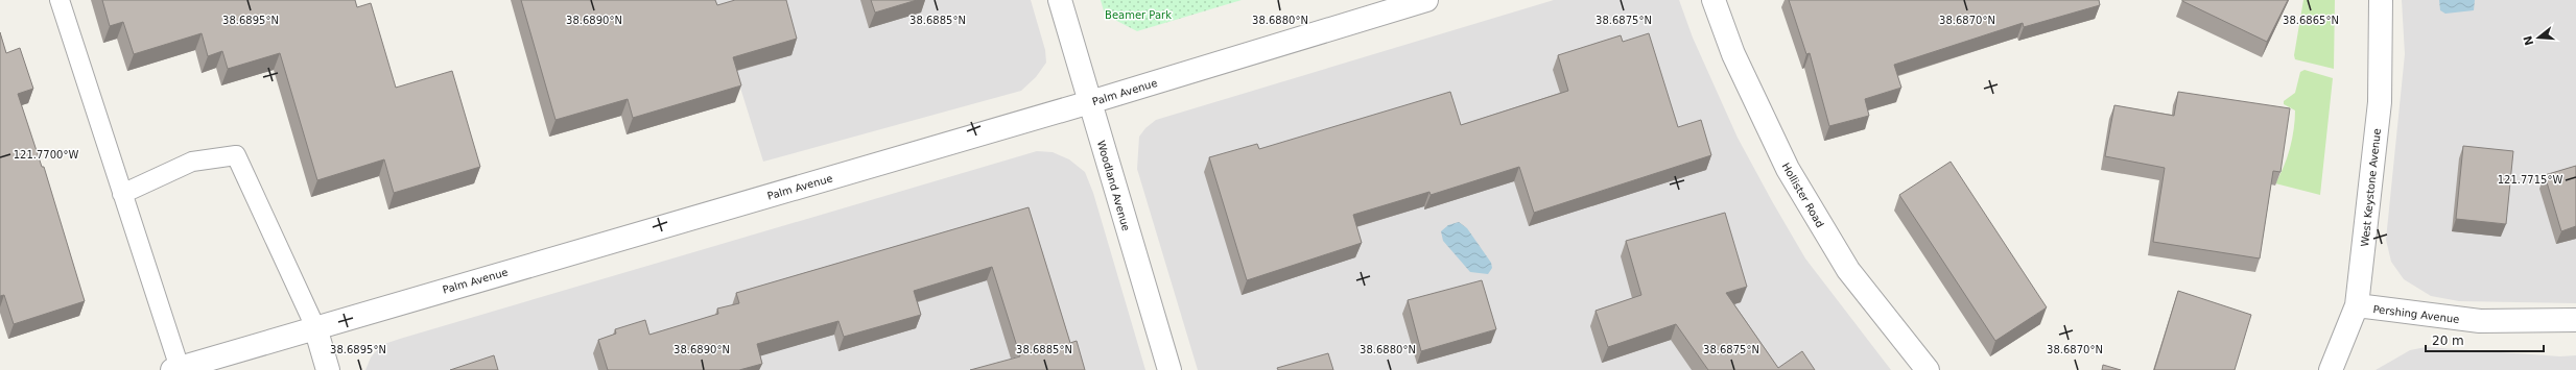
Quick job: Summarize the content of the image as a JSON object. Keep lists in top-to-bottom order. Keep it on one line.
{"streets":{"street":["Palm Avenue","Woodland Avenue","West Keystone Avenue","Hollister Road","Pershing Avenue"]},"crossings":[["Palm Avenue","Woodland Avenue"],["West Keystone Avenue","Pershing Avenue"]],"parks":["Beamer Park"],"scale_bar":"20 m","north":"left","coordinates":["38.6875°N","38.6870°N","38.6865°N","38.6895°N","38.6890°N","38.6885°N","38.6880°N","121.7700°W","121.7715°W"]}
